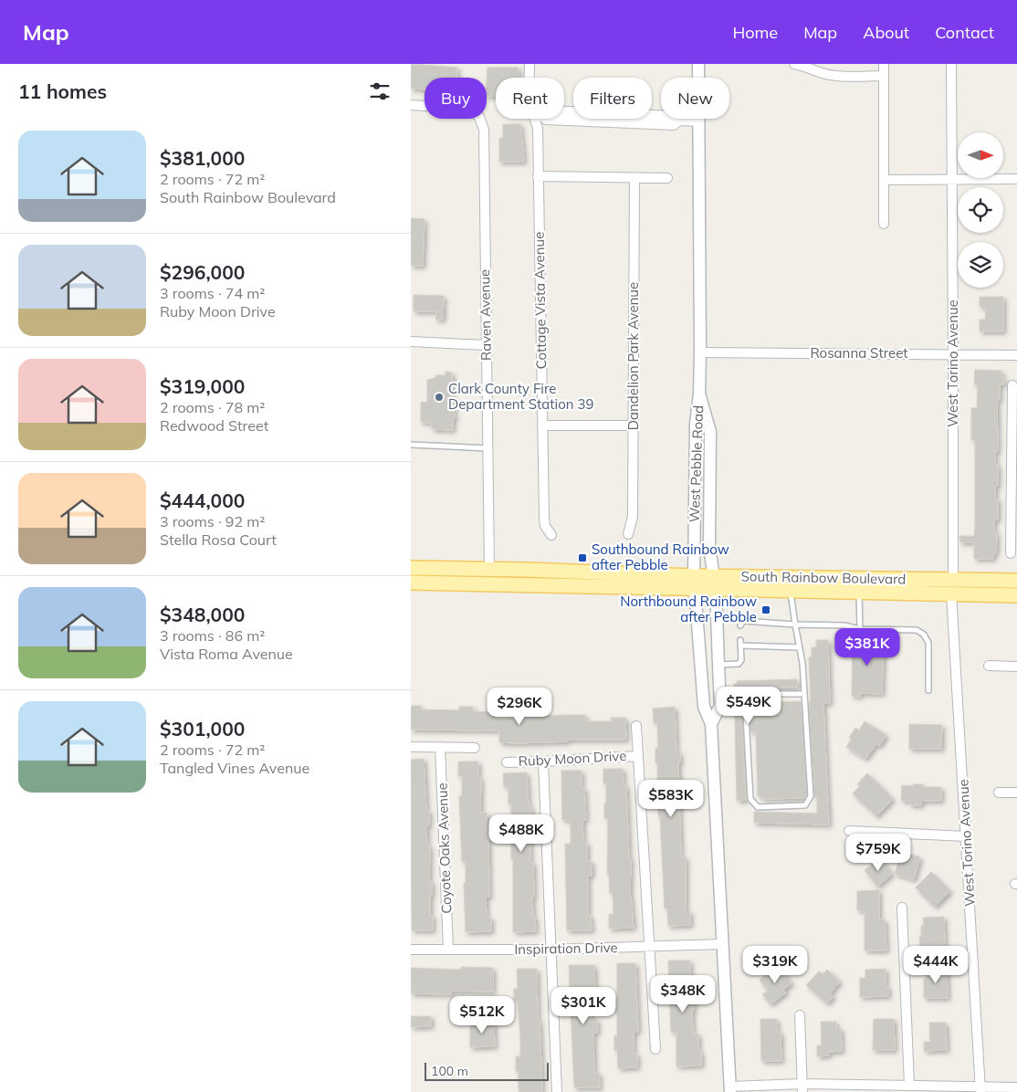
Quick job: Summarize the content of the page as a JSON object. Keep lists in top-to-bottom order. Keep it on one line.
{"streets":{"main road":["South Rainbow Boulevard"],"street":["Cottage Vista Avenue","Raven Avenue","Rosanna Street","Dandelion Park Avenue","West Torino Avenue","West Pebble Road","Ruby Moon Drive","Coyote Oaks Avenue","Inspiration Drive"]},"crossings":[["Raven Avenue","South Rainbow Boulevard"],["Rosanna Street","West Torino Avenue"],["Rosanna Street","West Pebble Road"],["West Torino Avenue","South Rainbow Boulevard"],["West Pebble Road","South Rainbow Boulevard"],["West Pebble Road","Inspiration Drive"],["Coyote Oaks Avenue","Inspiration Drive"]],"places":{"other":["Clark County Fire Department Station 39"],"transit":["Southbound Rainbow after Pebble","Northbound Rainbow after Pebble"]},"scale_bar":"100 m","north":"right","page":{"header":"Map","nav":["Home","Map","About","Contact"],"heading":"11 homes","chip":["Buy","Rent","Filters","New"],"list":[{"name":"$381,000","note":"2 rooms · 72 m² · South Rainbow Boulevard"},{"name":"$296,000","note":"3 rooms · 74 m² · Ruby Moon Drive"},{"name":"$319,000","note":"2 rooms · 78 m² · Redwood Street"},{"name":"$444,000","note":"3 rooms · 92 m² · Stella Rosa Court"},{"name":"$348,000","note":"3 rooms · 86 m² · Vista Roma Avenue"},{"name":"$301,000","note":"2 rooms · 72 m² · Tangled Vines Avenue"}],"price":["$381K","$549K","$296K","$583K","$488K","$759K","$319K","$444K","$348K","$301K","$512K"],"scale":"100 m"}}
